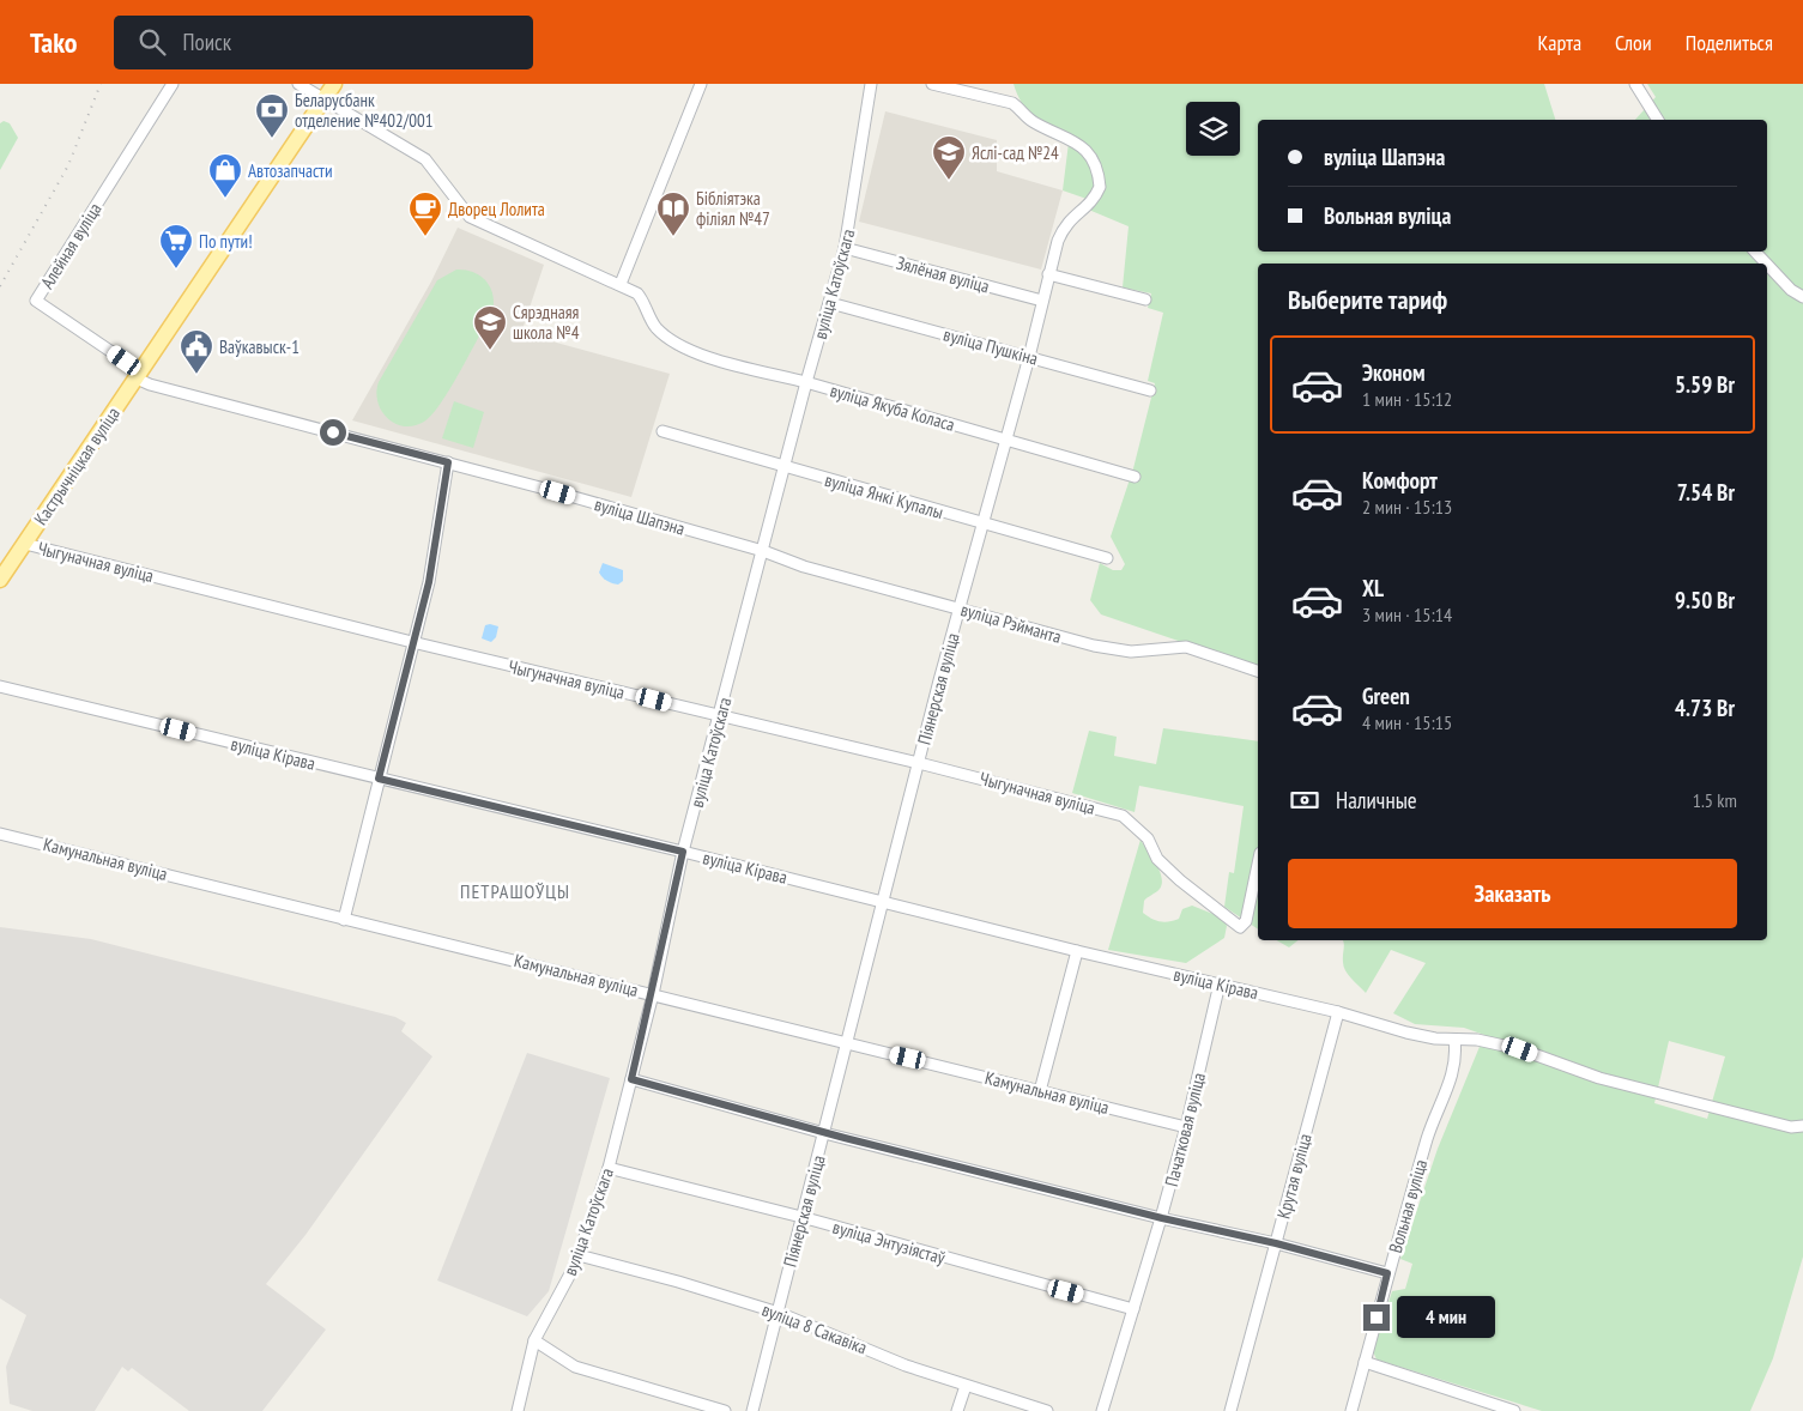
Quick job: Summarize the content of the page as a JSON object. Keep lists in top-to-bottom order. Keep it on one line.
{"streets":{"main road":["Кастрычніцкая вуліца"],"street":["Алейная вуліца","Зялёная вуліца","вуліца Катоўскага","вуліца Пушкіна","вуліца Якуба Коласа","вуліца Янкі Купалы","вуліца Шапэна","Чыгуначная вуліца","вуліца Рэйманта","Піянерская вуліца","вуліца Кірава","Камунальная вуліца","Пачатковая вуліца","Крутая вуліца","Вольная вуліца","вуліца Энтузіястаў","вуліца 8 Сакавіка"]},"crossings":[["Алейная вуліца","Кастрычніцкая вуліца"],["Алейная вуліца","вуліца Шапэна"],["Зялёная вуліца","вуліца Катоўскага"],["Зялёная вуліца","Піянерская вуліца"],["вуліца Катоўскага","вуліца Пушкіна"],["вуліца Катоўскага","вуліца Якуба Коласа"],["вуліца Катоўскага","вуліца Янкі Купалы"],["вуліца Катоўскага","вуліца Шапэна"],["вуліца Катоўскага","Чыгуначная вуліца"],["вуліца Катоўскага","вуліца Рэйманта"],["вуліца Катоўскага","вуліца Кірава"],["вуліца Катоўскага","Камунальная вуліца"],["вуліца Катоўскага","вуліца Энтузіястаў"],["вуліца Катоўскага","вуліца 8 Сакавіка"],["вуліца Пушкіна","Піянерская вуліца"],["вуліца Якуба Коласа","Піянерская вуліца"],["Кастрычніцкая вуліца","вуліца Шапэна"],["Кастрычніцкая вуліца","Чыгуначная вуліца"],["вуліца Янкі Купалы","Піянерская вуліца"],["вуліца Шапэна","вуліца Рэйманта"],["Чыгуначная вуліца","Піянерская вуліца"],["вуліца Рэйманта","Піянерская вуліца"],["Піянерская вуліца","вуліца Кірава"],["Піянерская вуліца","Камунальная вуліца"],["Піянерская вуліца","вуліца Энтузіястаў"],["Піянерская вуліца","вуліца 8 Сакавіка"],["вуліца Кірава","Пачатковая вуліца"],["вуліца Кірава","Крутая вуліца"],["вуліца Кірава","Вольная вуліца"],["Камунальная вуліца","Пачатковая вуліца"],["Пачатковая вуліца","вуліца Энтузіястаў"]],"districts":["ПЕТРАШОЎЦЫ"],"places":{"bank":["Беларусбанк отделение №402/001"],"school or university":["Яслі-сад №24","Сярэднаяя школа №4"],"shop":["Автозапчасти"],"cafe":["Дворец Лолита"],"library":["Бібліятэка філіял №47"],"supermarket":["По пути!"],"public building":["Ваўкавыск-1"]},"page":{"header":"Tako","search":"Поиск","nav":["Карта","Слои","Поделиться"],"banner":["вуліца Шапэна","Вольная вуліца"],"heading":"Выберите тариф","list":[{"name":"Эконом","note":"1 мин · 15:12","value":"5.59 Br"},{"name":"Комфорт","note":"2 мин · 15:13","value":"7.54 Br"},{"name":"XL","note":"3 мин · 15:14","value":"9.50 Br"},{"name":"Green","note":"4 мин · 15:15","value":"4.73 Br"}],"pay":["Наличные","1.5 km"],"buttons":"Заказать","bubble":"4 мин"}}
